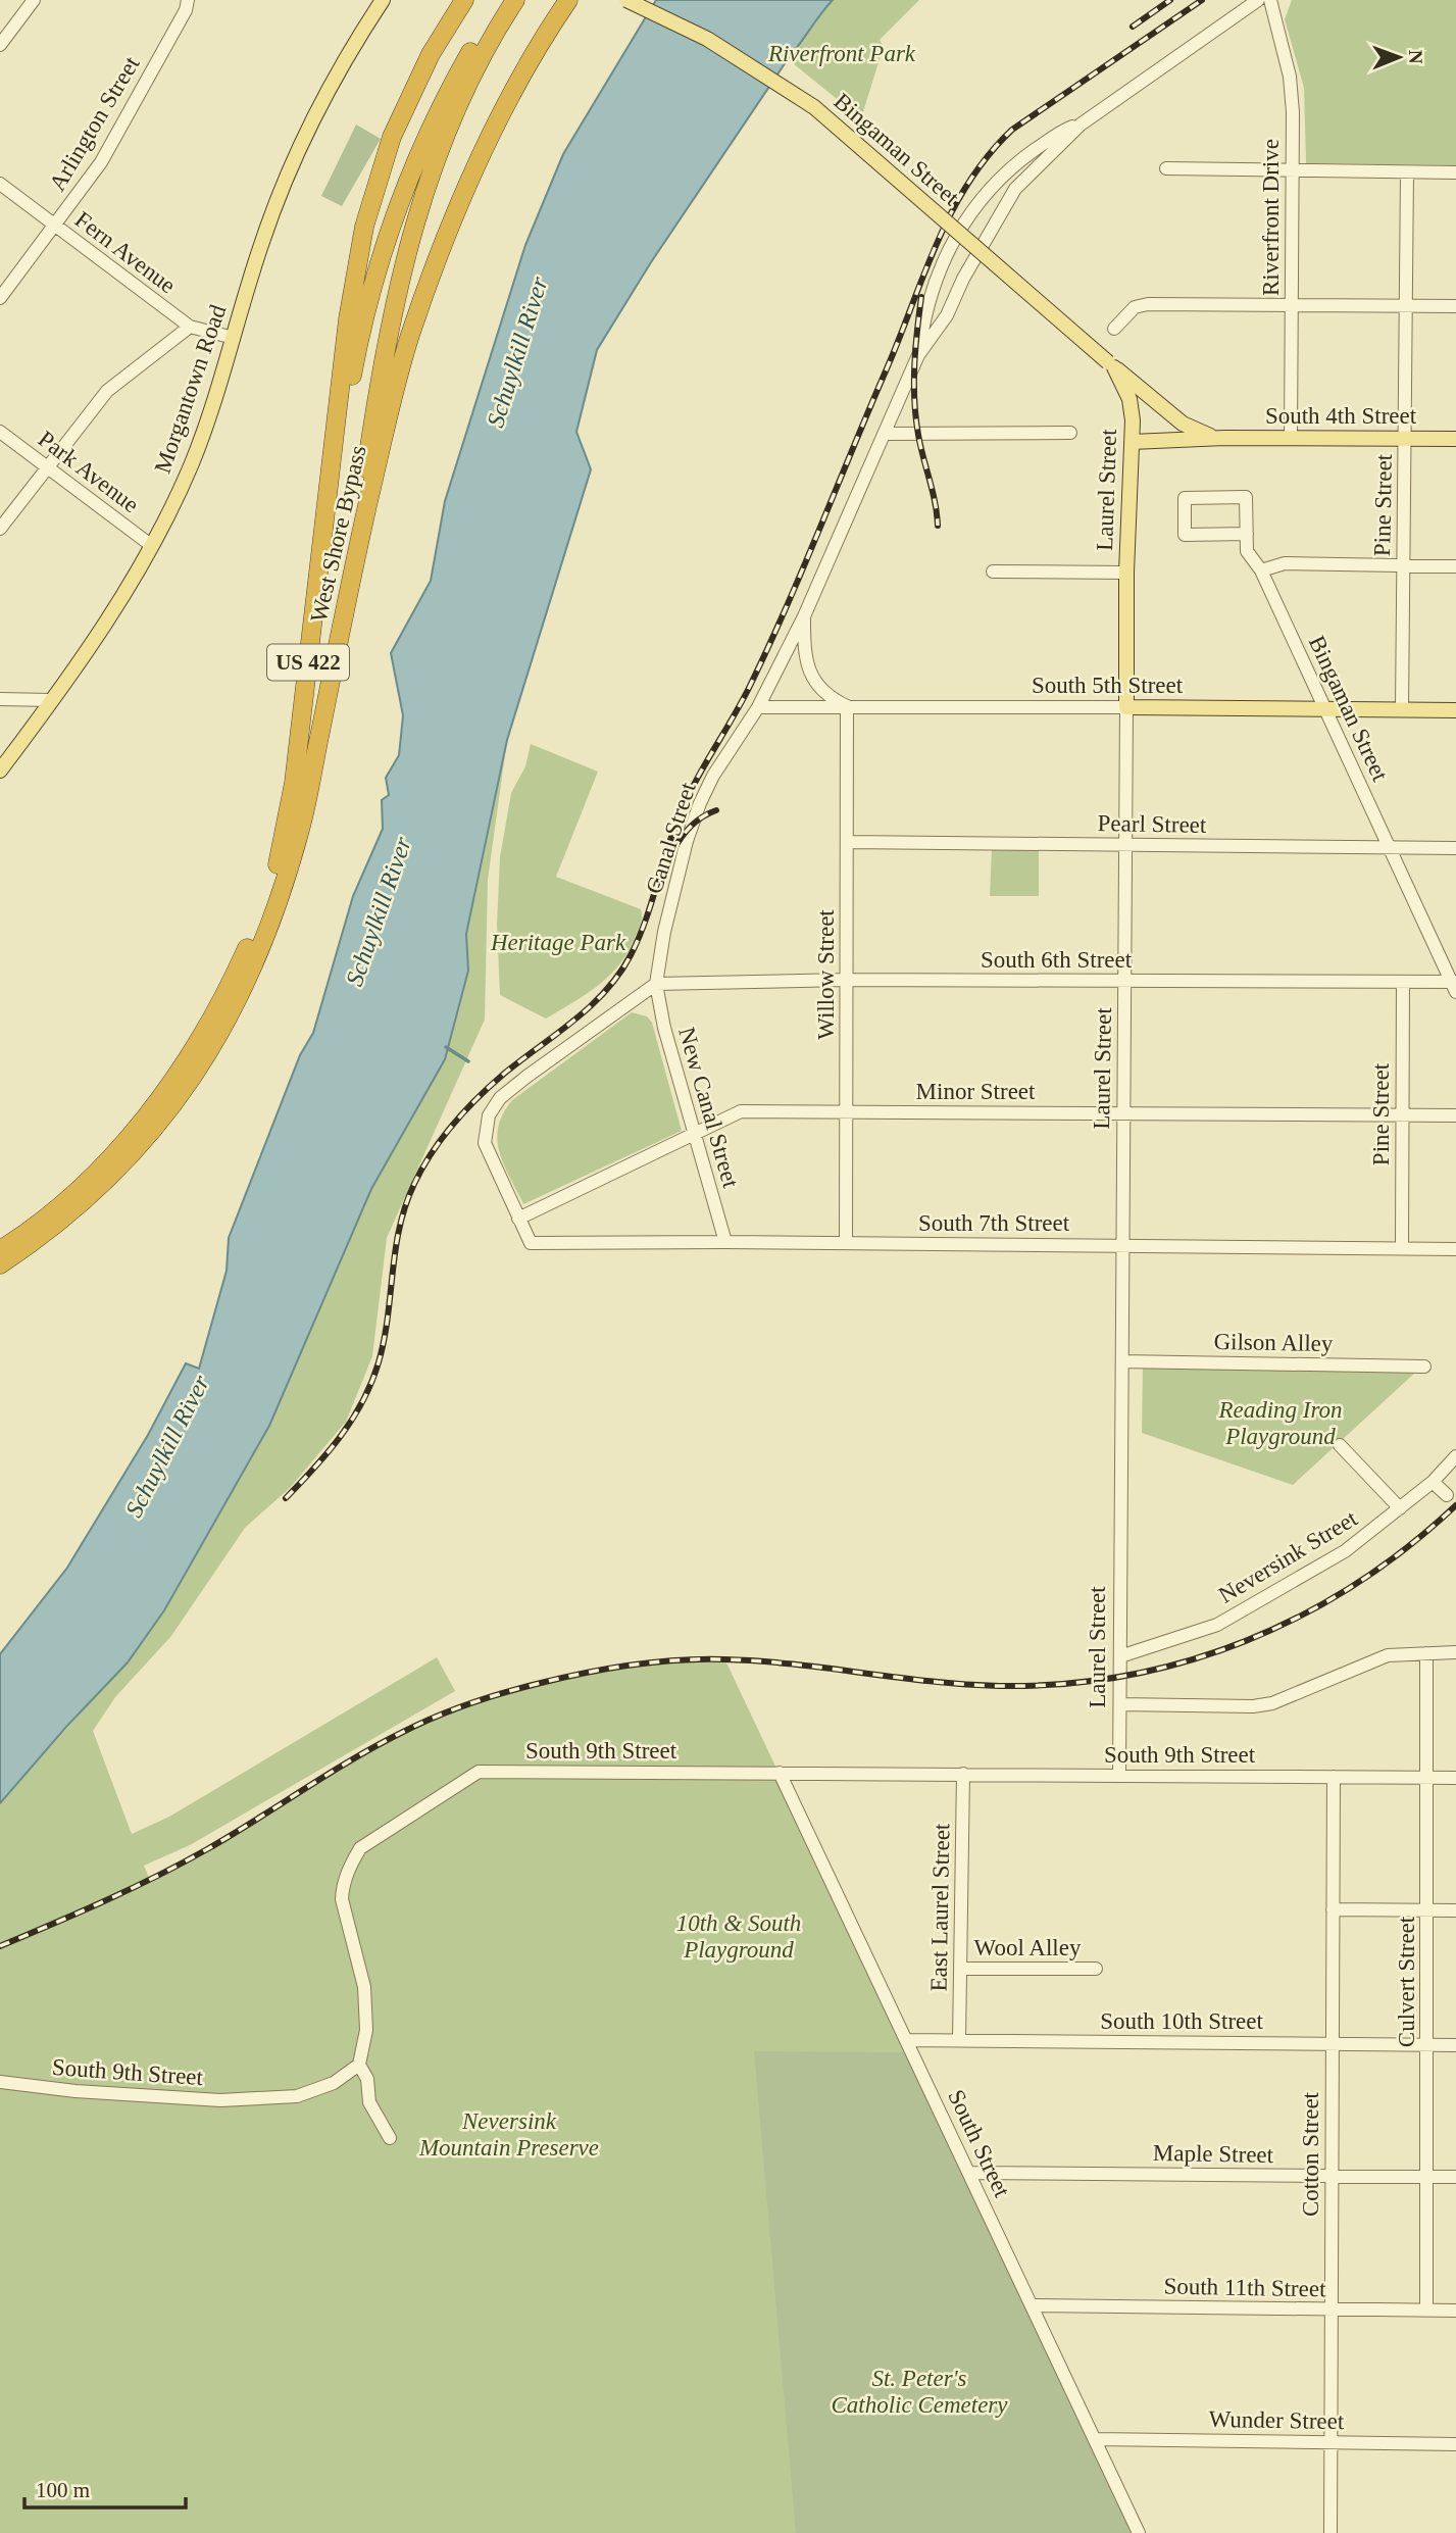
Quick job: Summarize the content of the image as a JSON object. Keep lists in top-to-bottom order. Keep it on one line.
{"streets":{"highway":["West Shore Bypass","US 422"],"main road":["Bingaman Street","Morgantown Road","South 4th Street","Laurel Street","South 5th Street"],"street":["Arlington Street","Riverfront Drive","Fern Avenue","Park Avenue","Pine Street","Pearl Street","Canal Street","South 6th Street","Willow Street","Minor Street","New Canal Street","South 7th Street","Gilson Alley","Neversink Street","South 9th Street","East Laurel Street","Wool Alley","Culvert Street","South 10th Street","South Street","Maple Street","Cotton Street","South 11th Street","Wunder Street"]},"crossings":[["Arlington Street","Fern Avenue"],["Bingaman Street","South 4th Street"],["Bingaman Street","Laurel Street"],["Bingaman Street","South 5th Street"],["Bingaman Street","Pearl Street"],["Bingaman Street","South 6th Street"],["Riverfront Drive","South 4th Street"],["Fern Avenue","Morgantown Road"],["Morgantown Road","Park Avenue"],["South 4th Street","Laurel Street"],["South 4th Street","Pine Street"],["Laurel Street","South 5th Street"],["Laurel Street","Pearl Street"],["Laurel Street","South 6th Street"],["Laurel Street","Minor Street"],["Laurel Street","South 7th Street"],["Laurel Street","Gilson Alley"],["Laurel Street","Neversink Street"],["Laurel Street","South 9th Street"],["Pine Street","South 5th Street"],["Pine Street","South 6th Street"],["Pine Street","Minor Street"],["Pine Street","South 7th Street"],["South 5th Street","Canal Street"],["South 5th Street","Willow Street"],["Pearl Street","Willow Street"],["Canal Street","South 6th Street"],["Canal Street","New Canal Street"],["South 6th Street","Willow Street"],["South 6th Street","New Canal Street"],["Willow Street","Minor Street"],["Willow Street","South 7th Street"],["Minor Street","New Canal Street"],["Minor Street","South 7th Street"],["New Canal Street","South 7th Street"],["South 9th Street","East Laurel Street"],["South 9th Street","Culvert Street"],["South 9th Street","South Street"],["South 9th Street","Cotton Street"],["East Laurel Street","Wool Alley"],["East Laurel Street","South 10th Street"],["Culvert Street","South 10th Street"],["Culvert Street","Maple Street"],["Culvert Street","South 11th Street"],["South 10th Street","South Street"],["South 10th Street","Cotton Street"],["South Street","Maple Street"],["South Street","South 11th Street"],["South Street","Wunder Street"],["Maple Street","Cotton Street"],["Cotton Street","South 11th Street"],["Cotton Street","Wunder Street"]],"water":["Schuylkill River"],"parks":["Riverfront Park","Heritage Park","Reading Iron Playground","10th & South Playground","Neversink Mountain Preserve","St. Peter's Catholic Cemetery"],"scale_bar":"100 m","north":"right"}
